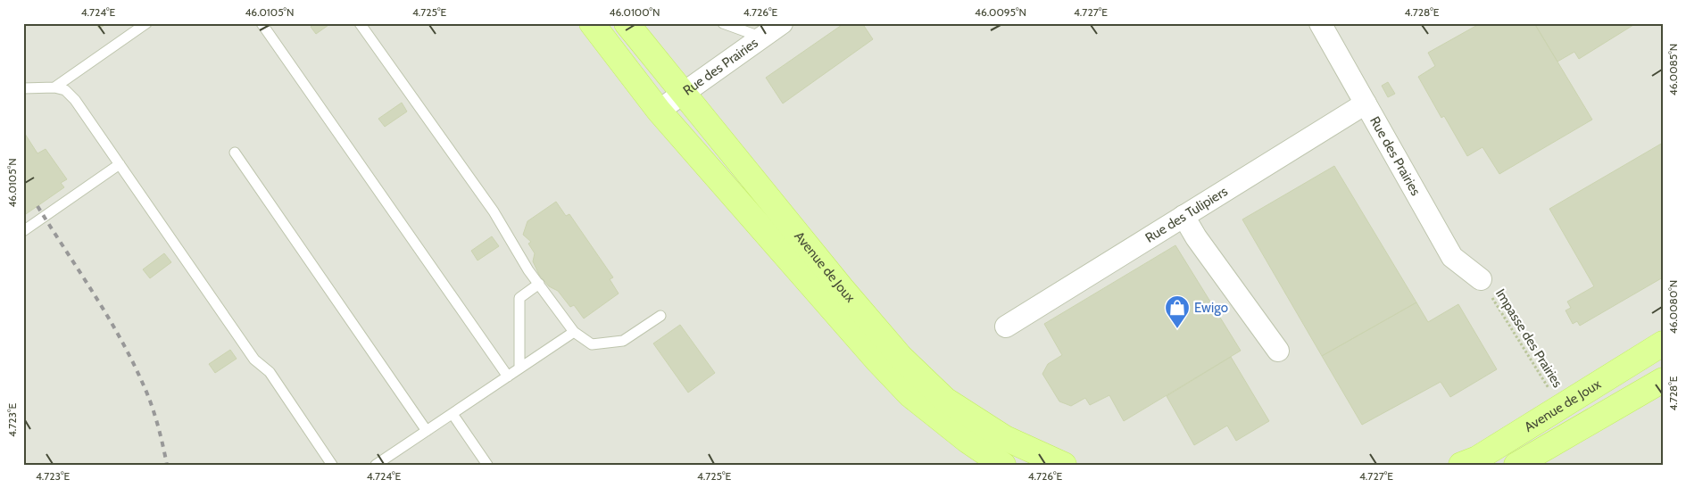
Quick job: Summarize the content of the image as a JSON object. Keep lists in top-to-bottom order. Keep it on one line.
{"streets":{"main road":["Avenue de Joux"],"street":["Rue des Prairies","Rue des Tulipiers"],"path":["Impasse des Prairies"]},"crossings":[["Rue des Prairies","Rue des Tulipiers"],["Rue des Prairies","Avenue de Joux"],["Rue des Prairies","Impasse des Prairies"],["Avenue de Joux","Impasse des Prairies"]],"places":{"shop":["Ewigo"]},"coordinates":["4.724°E","46.0105°N","4.725°E","46.0100°N","4.726°E","46.0095°N","4.727°E","4.728°E","46.0085°N","46.0080°N","4.723°E"]}
